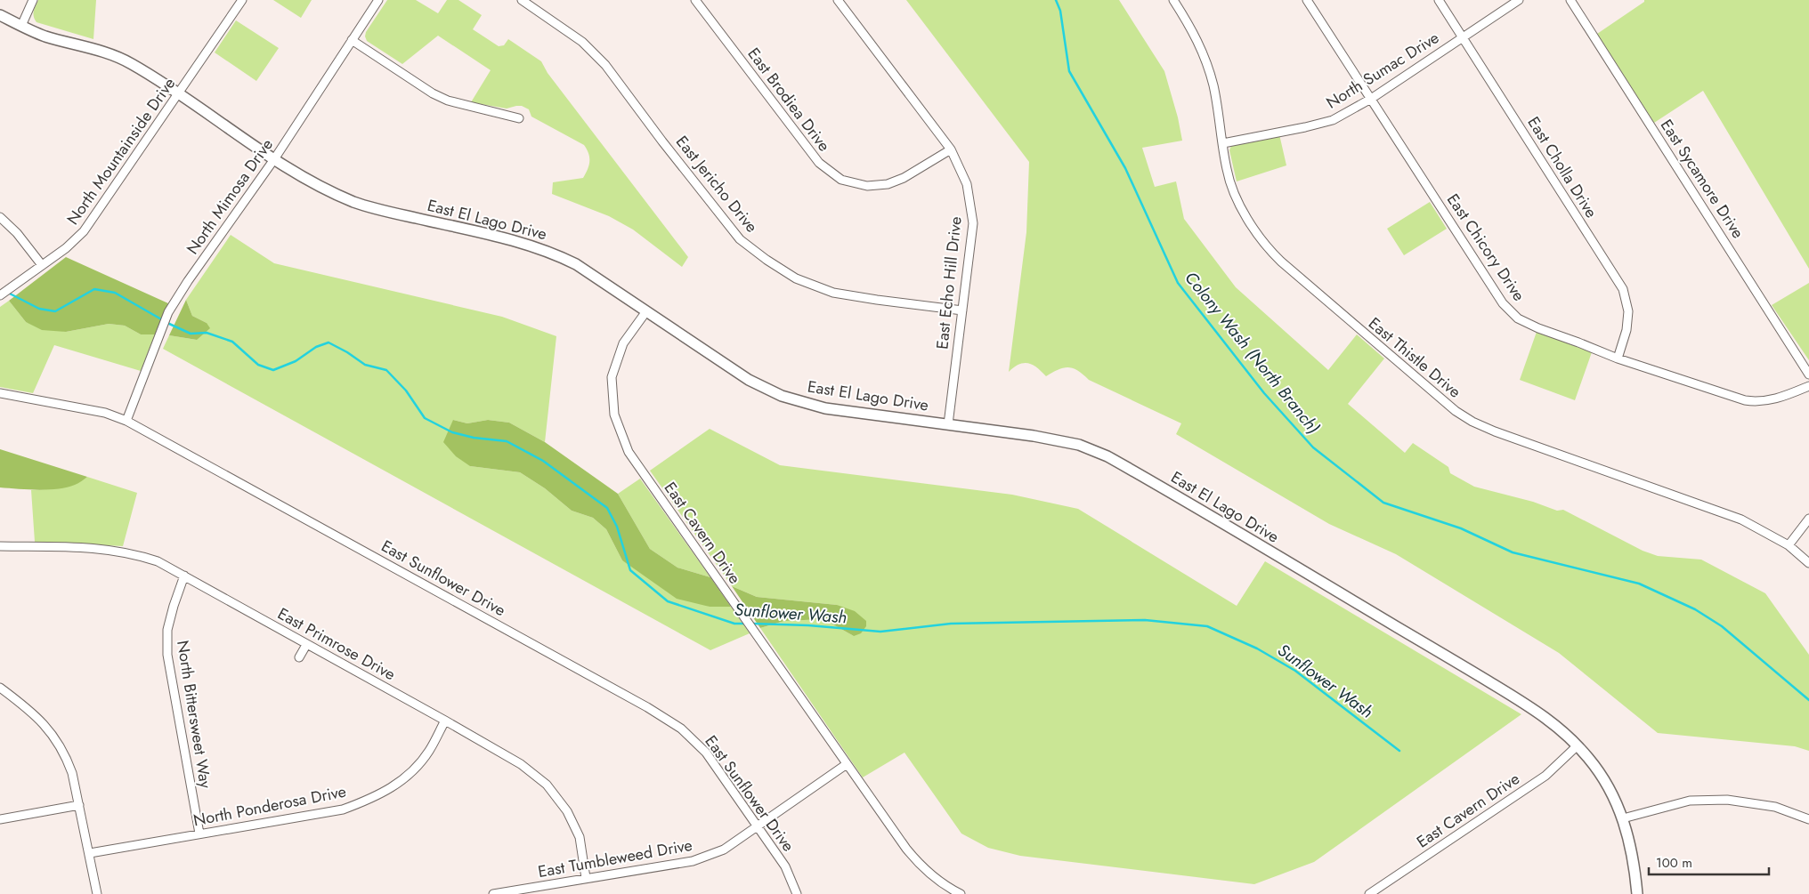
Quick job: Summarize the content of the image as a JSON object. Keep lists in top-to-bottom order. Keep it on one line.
{"streets":{"street":["North Sumac Drive","East Brodiea Drive","North Mountainside Drive","East Cholla Drive","East Sycamore Drive","East Jericho Drive","North Mimosa Drive","East El Lago Drive","East Chicory Drive","East Echo Hill Drive","East Thistle Drive","East Cavern Drive","East Sunflower Drive","East Primrose Drive","North Bittersweet Way","North Ponderosa Drive","East Tumbleweed Drive"]},"crossings":[["North Sumac Drive","East Cholla Drive"],["North Sumac Drive","East Chicory Drive"],["North Sumac Drive","East Thistle Drive"],["East Brodiea Drive","East Echo Hill Drive"],["North Mountainside Drive","East El Lago Drive"],["East Cholla Drive","East Chicory Drive"],["East Jericho Drive","East Echo Hill Drive"],["North Mimosa Drive","East El Lago Drive"],["North Mimosa Drive","East Sunflower Drive"],["East El Lago Drive","East Echo Hill Drive"],["East El Lago Drive","East Cavern Drive"],["East Cavern Drive","East Tumbleweed Drive"],["East Sunflower Drive","East Tumbleweed Drive"],["East Primrose Drive","North Bittersweet Way"],["East Primrose Drive","North Ponderosa Drive"],["East Primrose Drive","East Tumbleweed Drive"],["North Bittersweet Way","North Ponderosa Drive"]],"water":["Colony Wash (North Branch)","Sunflower Wash"],"scale_bar":"100 m"}
